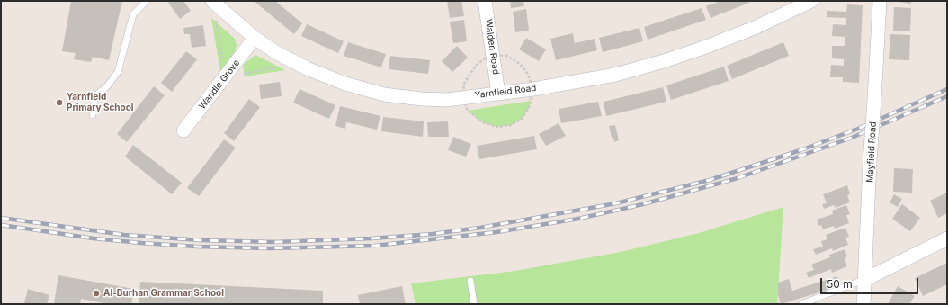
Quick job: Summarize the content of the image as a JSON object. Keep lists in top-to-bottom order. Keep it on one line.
{"streets":{"street":["Walden Road","Wandle Grove","Yarnfield Road","Mayfield Road"]},"crossings":[["Walden Road","Yarnfield Road"],["Wandle Grove","Yarnfield Road"]],"places":["Yarnfield Primary School","Al-Burhan Grammar School"],"scale_bar":"50 m"}
